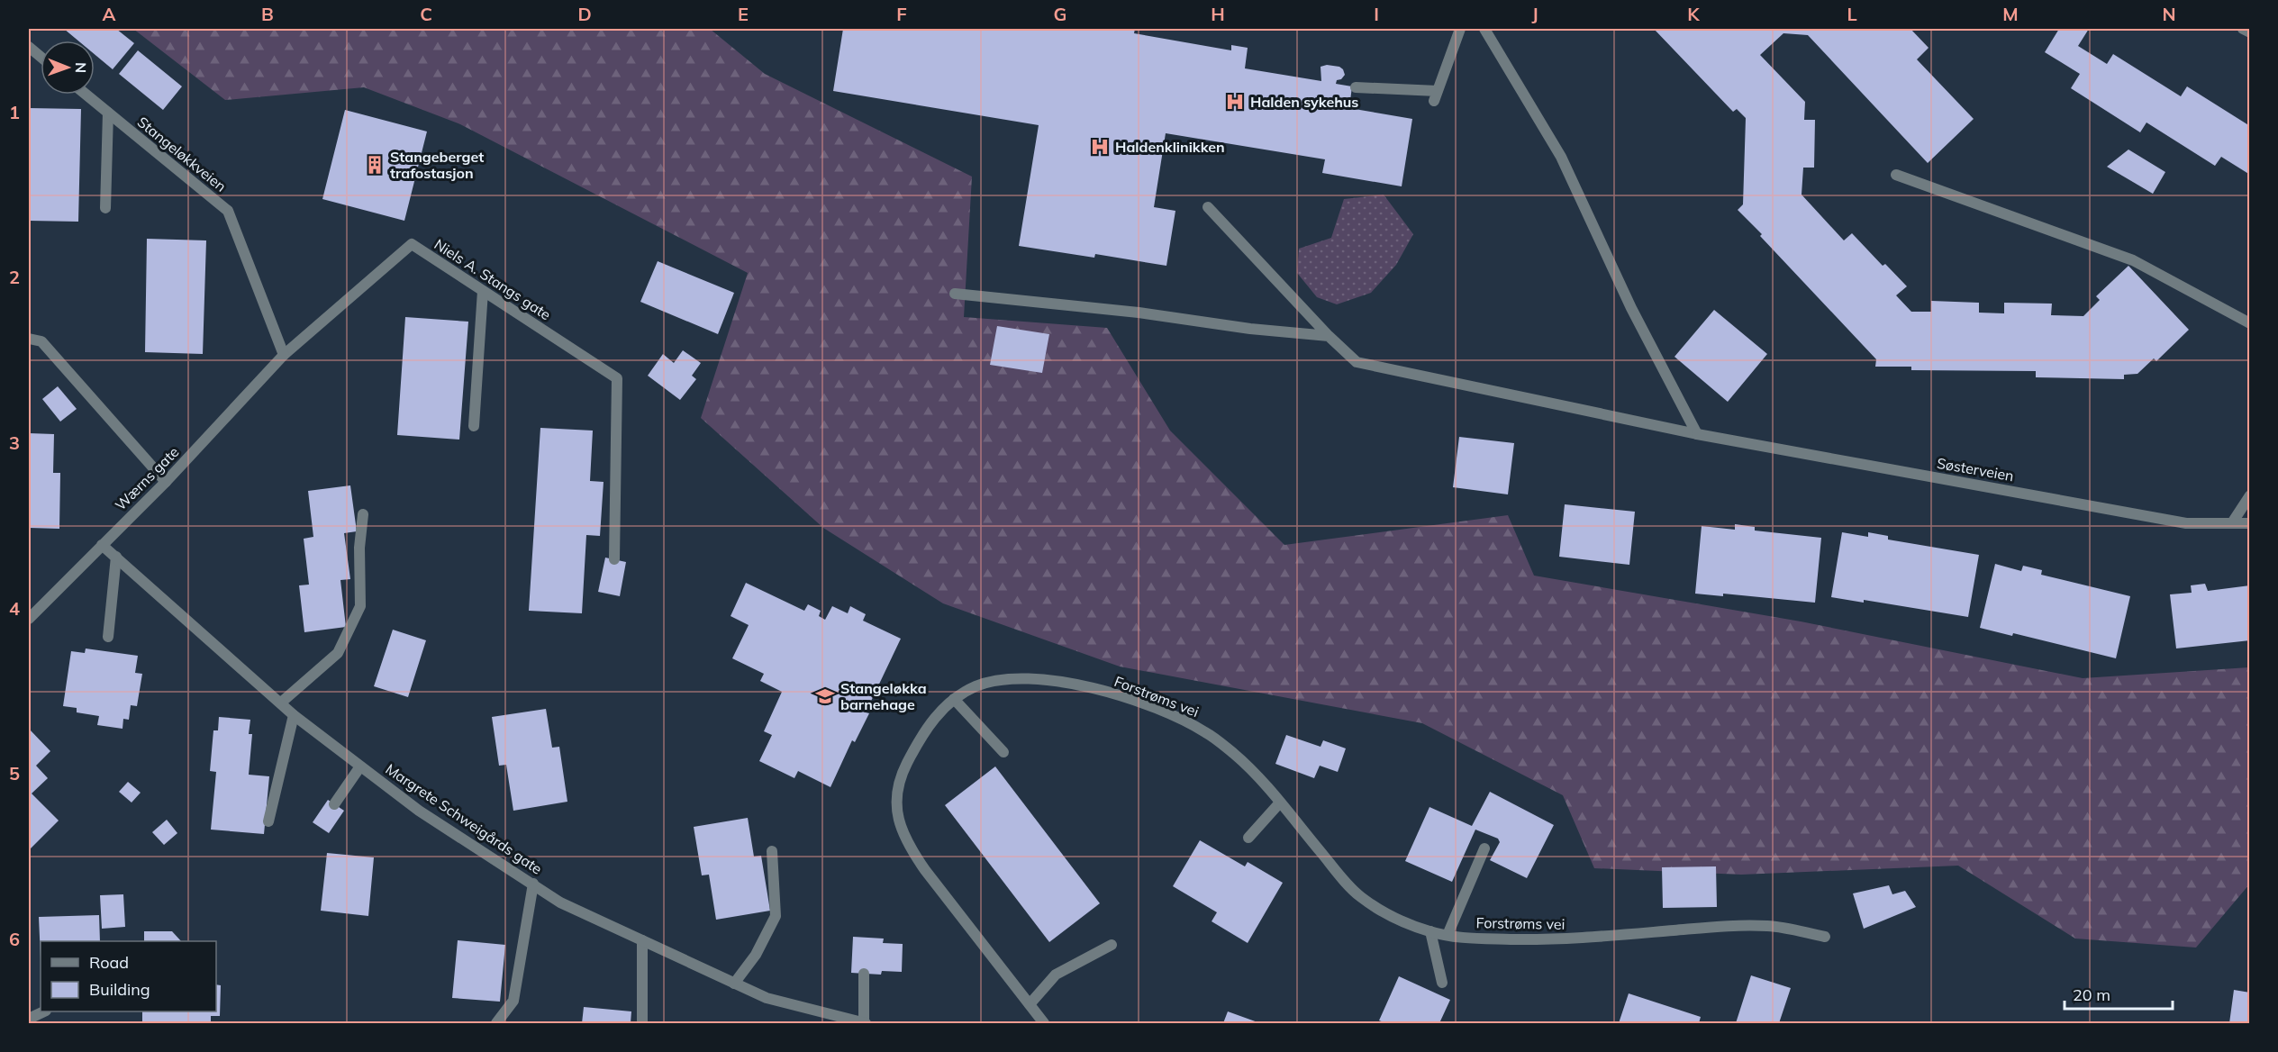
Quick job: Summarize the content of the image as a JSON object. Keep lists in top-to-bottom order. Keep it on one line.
{"streets":{"street":["Stangeløkkveien","Niels A. Stangs gate","Søsterveien","Wærns gate","Forstrøms vei","Margrete Schweigårds gate"]},"crossings":[["Stangeløkkveien","Niels A. Stangs gate"],["Stangeløkkveien","Wærns gate"],["Niels A. Stangs gate","Wærns gate"],["Wærns gate","Margrete Schweigårds gate"]],"places":{"hospital":["Halden sykehus","Haldenklinikken"],"building":["Stangeberget trafostasjon"],"school or university":["Stangeløkka barnehage"]},"legend":["Road","Building"],"scale_bar":"20 m","north":"right","grid":{"columns":["A","B","C","D","E","F","G","H","I","J","K","L","M","N"],"rows":["1","2","3","4","5","6"]}}
